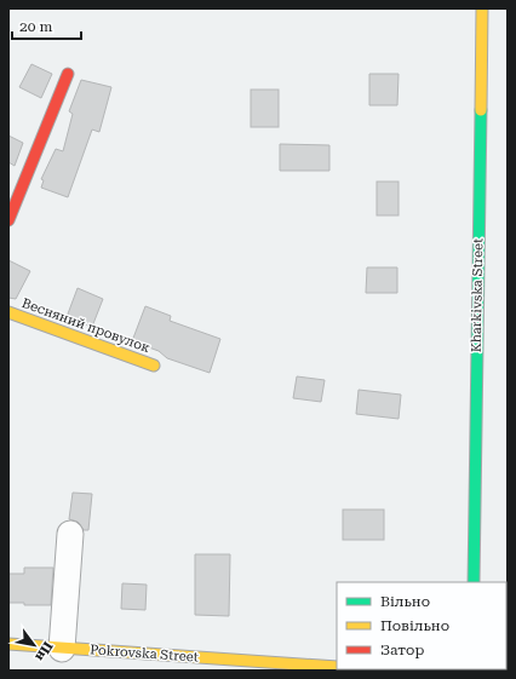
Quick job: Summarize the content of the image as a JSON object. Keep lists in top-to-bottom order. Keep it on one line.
{"streets":{"street":["Kharkivska Street","Весняний провулок","Pokrovska Street"]},"legend":["Вільно","Повільно","Затор"],"scale_bar":"20 m","north":"bottom right"}
